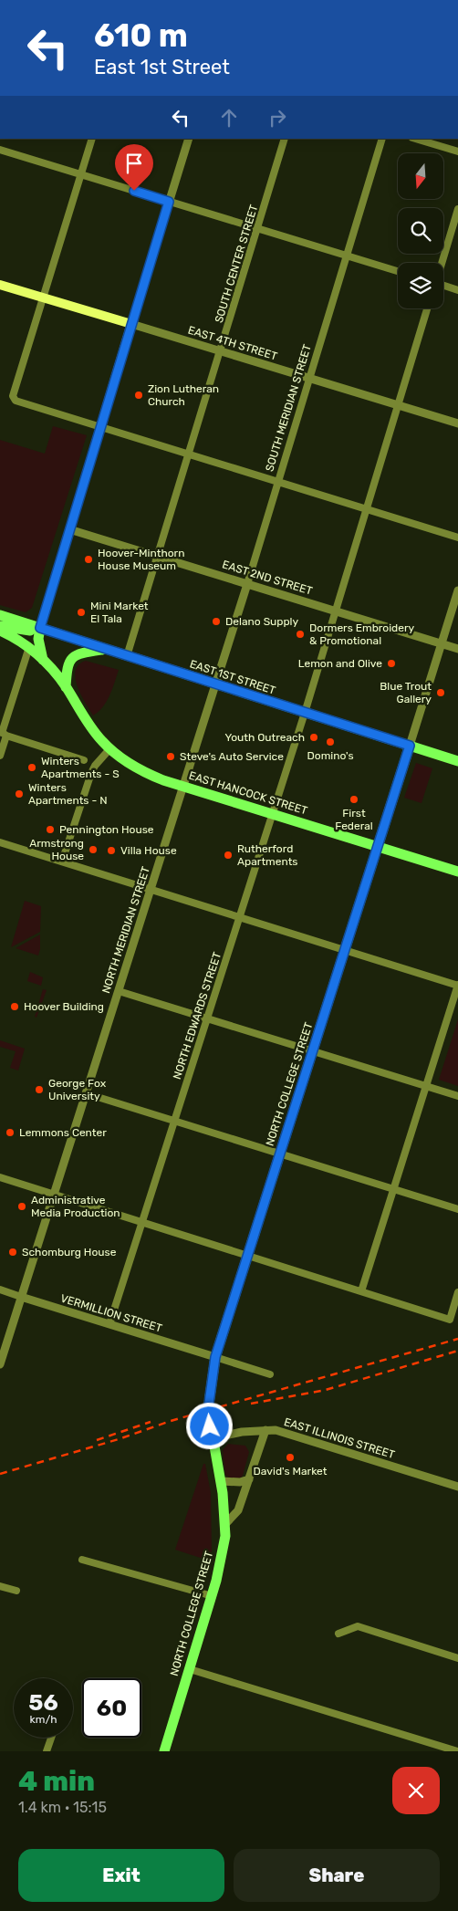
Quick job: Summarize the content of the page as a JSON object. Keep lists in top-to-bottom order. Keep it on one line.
{"streets":{"main road":["EAST 4TH STREET","EAST 1ST STREET","EAST HANCOCK STREET","NORTH COLLEGE STREET"],"street":["SOUTH CENTER STREET","SOUTH MERIDIAN STREET","EAST 2ND STREET","NORTH MERIDIAN STREET","NORTH EDWARDS STREET","VERMILLION STREET","EAST ILLINOIS STREET"]},"crossings":[["SOUTH CENTER STREET","EAST 4TH STREET"],["SOUTH CENTER STREET","EAST 2ND STREET"],["SOUTH CENTER STREET","EAST 1ST STREET"],["EAST 4TH STREET","SOUTH MERIDIAN STREET"],["EAST 4TH STREET","NORTH EDWARDS STREET"],["SOUTH MERIDIAN STREET","EAST 2ND STREET"],["SOUTH MERIDIAN STREET","EAST 1ST STREET"],["SOUTH MERIDIAN STREET","NORTH MERIDIAN STREET"],["EAST 2ND STREET","NORTH EDWARDS STREET"],["EAST 1ST STREET","NORTH MERIDIAN STREET"],["EAST 1ST STREET","NORTH EDWARDS STREET"],["EAST 1ST STREET","NORTH COLLEGE STREET"],["EAST HANCOCK STREET","NORTH MERIDIAN STREET"],["EAST HANCOCK STREET","NORTH EDWARDS STREET"],["EAST HANCOCK STREET","NORTH COLLEGE STREET"],["NORTH MERIDIAN STREET","VERMILLION STREET"],["NORTH EDWARDS STREET","VERMILLION STREET"],["NORTH COLLEGE STREET","VERMILLION STREET"],["NORTH COLLEGE STREET","EAST ILLINOIS STREET"]],"places":["Zion Lutheran Church","Hoover-Minthorn House Museum","Mini Market El Tala","Delano Supply","Dormers Embroidery & Promotional","Lemon and Olive","Blue Trout Gallery","Youth Outreach","Domino's","Steve's Auto Service","Winters Apartments - S","Winters Apartments - N","First Federal","Pennington House","Armstrong House","Villa House","Rutherford Apartments","Hoover Building","George Fox University","Lemmons Center","Administrative Media Production","Schomburg House","David's Market"],"north":"bottom","page":{"turn":["610 m","East 1st Street"],"speed":"56 km/h","limit":"60","heading":["4 min","1.4 km · 15:15"],"buttons":["Exit","Share"]}}
